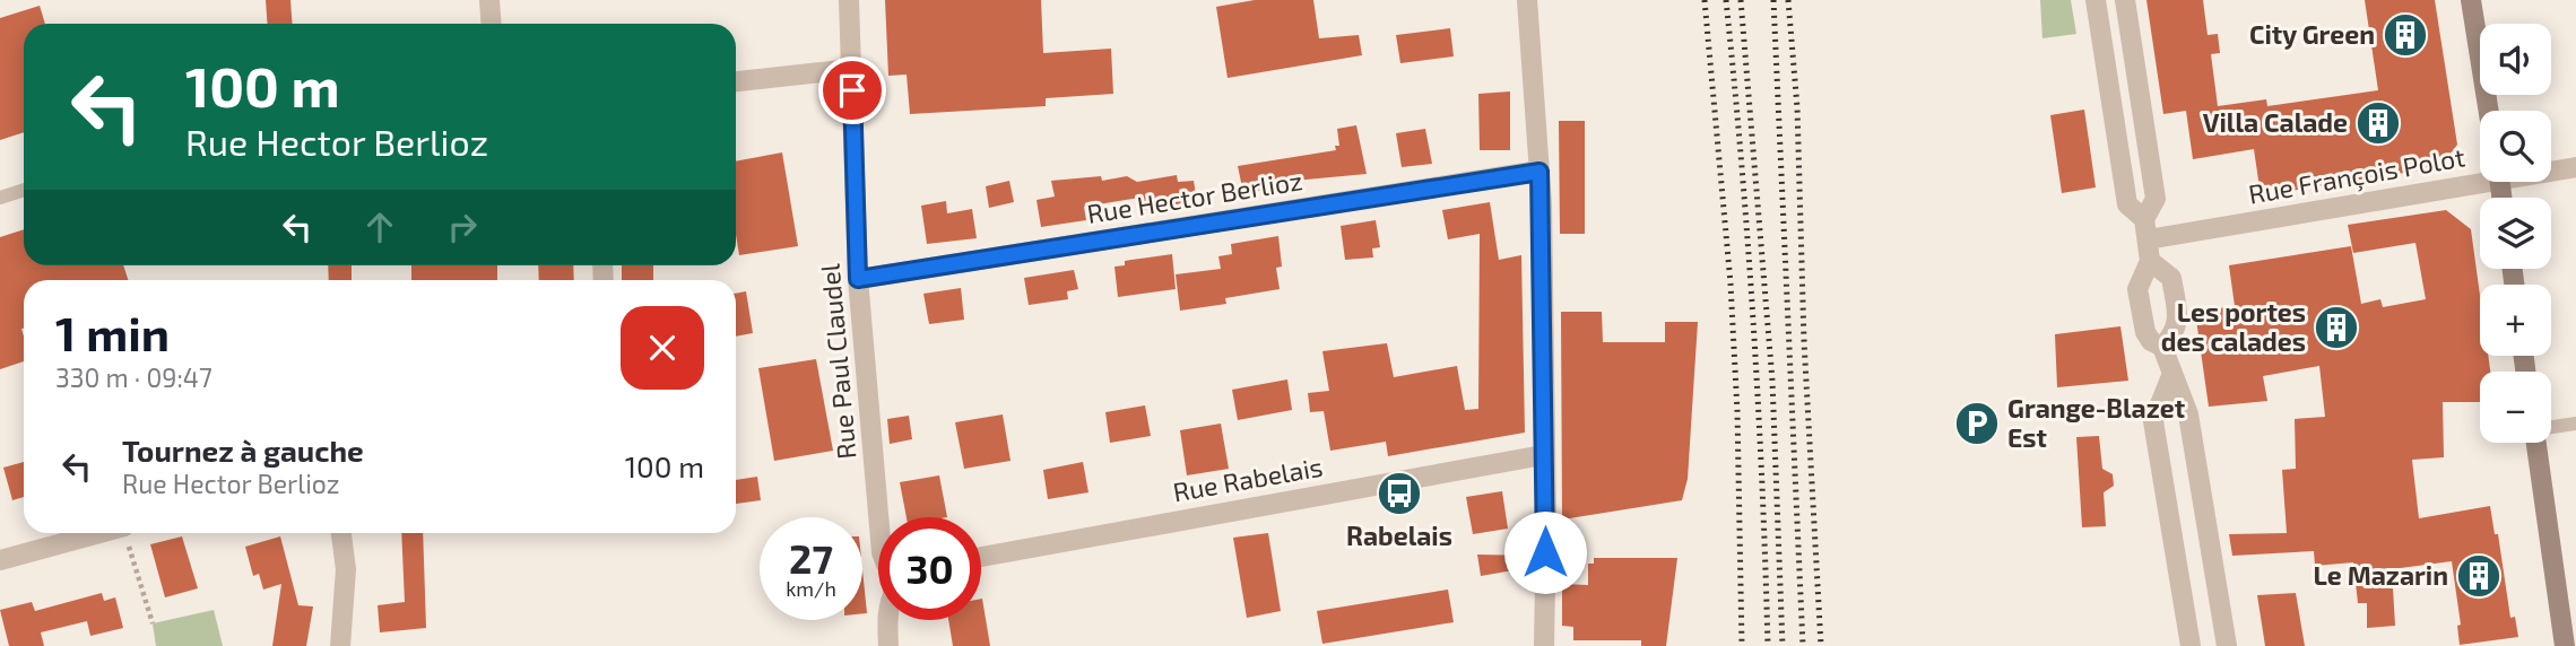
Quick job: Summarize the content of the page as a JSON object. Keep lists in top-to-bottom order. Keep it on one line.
{"streets":{"street":["Rue François Polot","Rue Hector Berlioz","Rue Paul Claudel","Rue Rabelais"]},"crossings":[["Rue Hector Berlioz","Rue Paul Claudel"]],"places":{"building":["City Green","Villa Calade","Les portes des calades","Le Mazarin"],"parking":["Grange-Blazet Est"],"bus stop":["Rabelais"]},"page":{"map_buttons":["+","−"],"turn":["100 m","Rue Hector Berlioz"],"heading":["1 min","330 m · 09:47"],"list":[{"name":"Tournez à gauche","note":"Rue Hector Berlioz","value":"100 m"}],"speed":"27 km/h","limit":"30"}}
